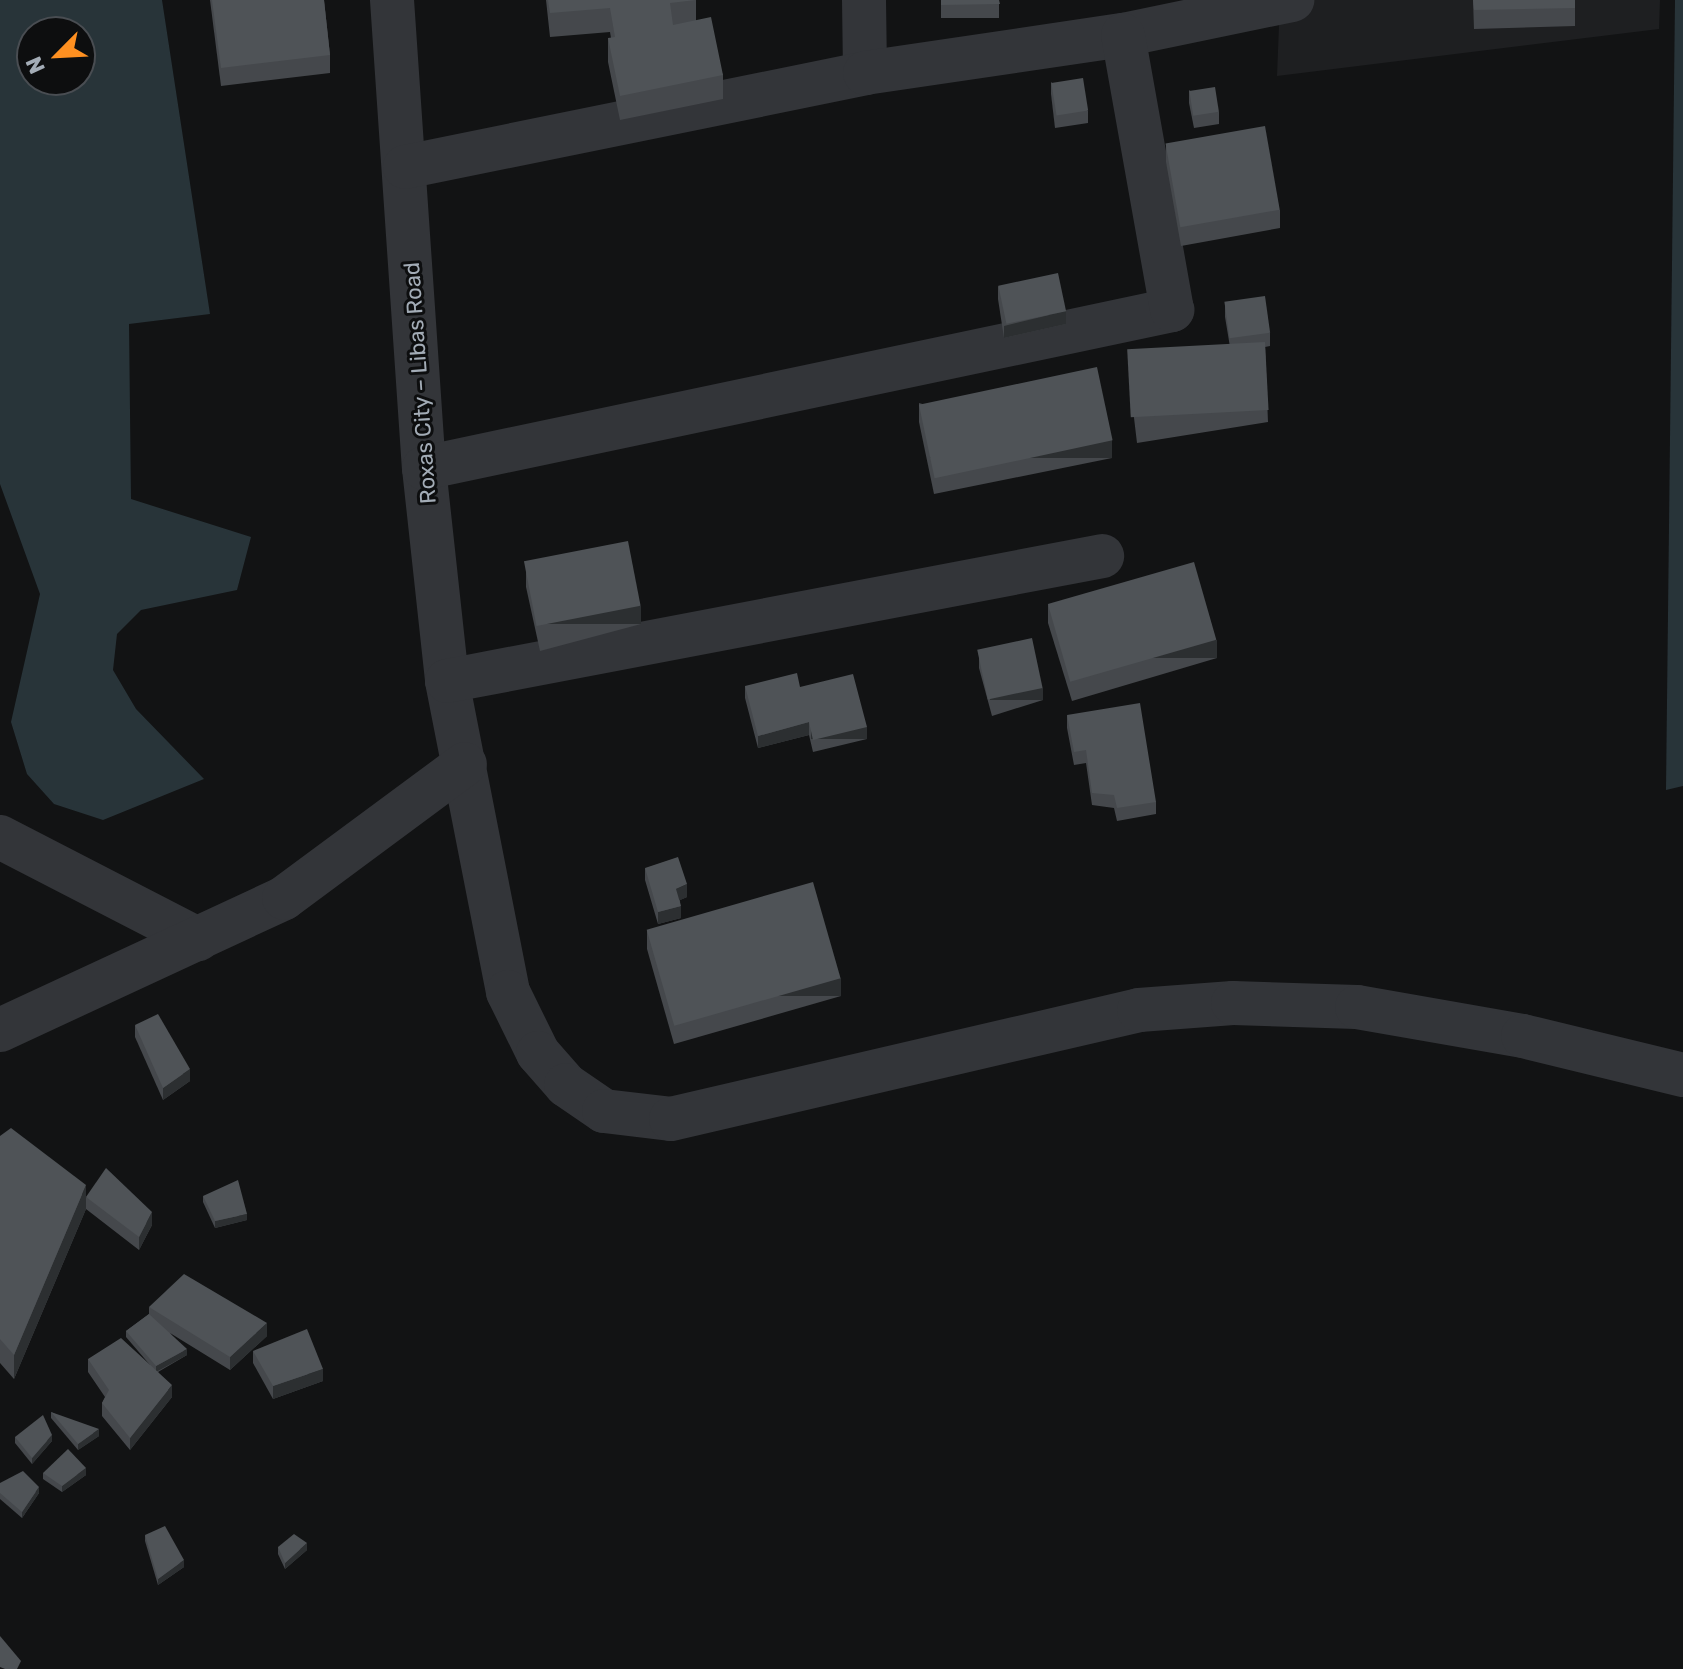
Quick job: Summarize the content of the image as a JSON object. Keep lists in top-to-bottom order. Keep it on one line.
{"streets":{"street":["Roxas City – Libas Road"]},"north":"bottom left"}
